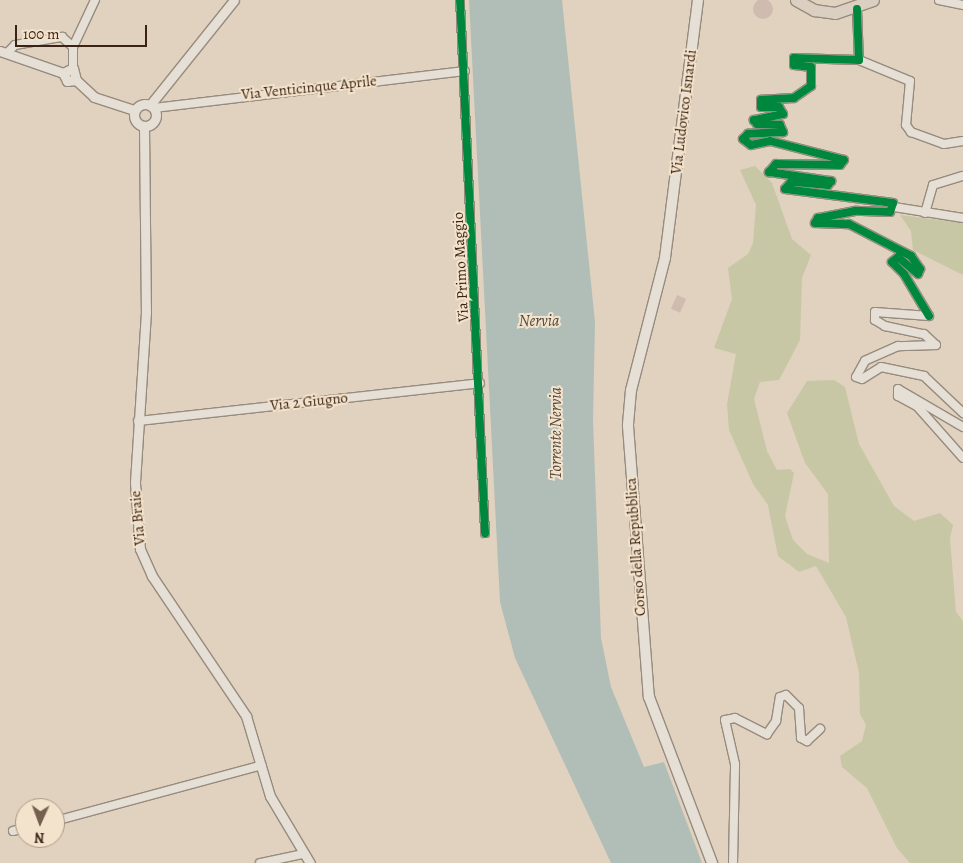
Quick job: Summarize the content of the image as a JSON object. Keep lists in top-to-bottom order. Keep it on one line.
{"streets":{"main road":["Via Ludovico Isnardi","Corso della Repubblica"],"street":["Via Venticinque Aprile","Via Primo Maggio","Via 2 Giugno","Via Braie"]},"crossings":[["Via Venticinque Aprile","Via Primo Maggio"],["Via Ludovico Isnardi","Corso della Repubblica"],["Via Primo Maggio","Via 2 Giugno"],["Via 2 Giugno","Via Braie"]],"water":["Nervia","Torrente Nervia"],"scale_bar":"100 m","north":"bottom"}
